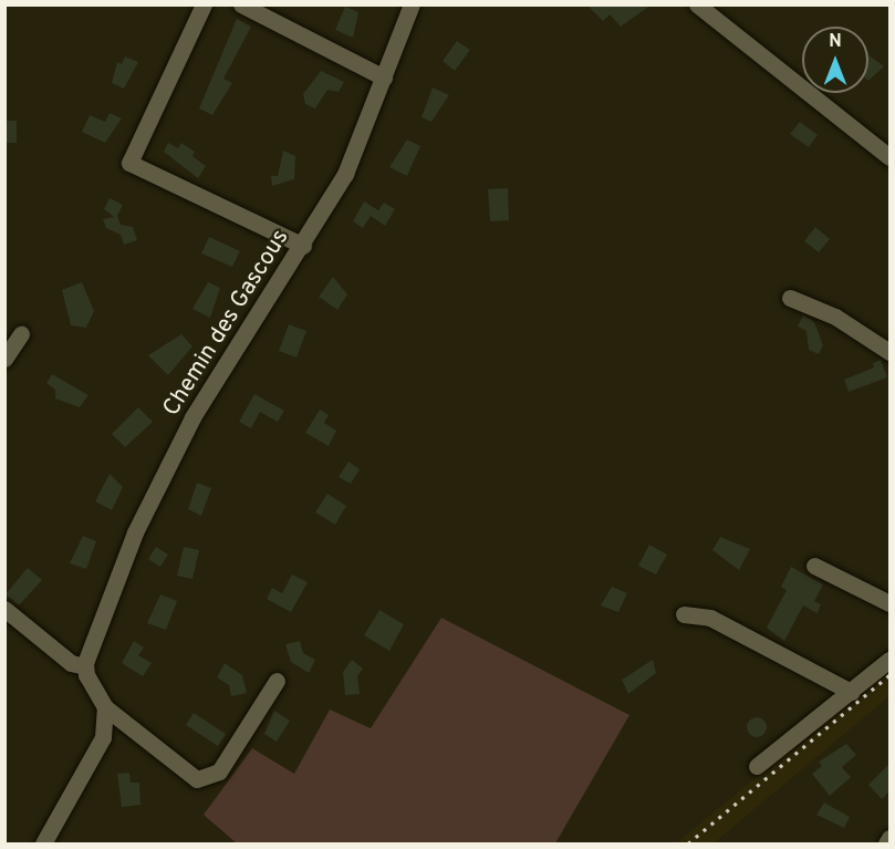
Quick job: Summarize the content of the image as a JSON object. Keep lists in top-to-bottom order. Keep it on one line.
{"streets":{"street":["Chemin des Gascous"]},"north":"top"}
